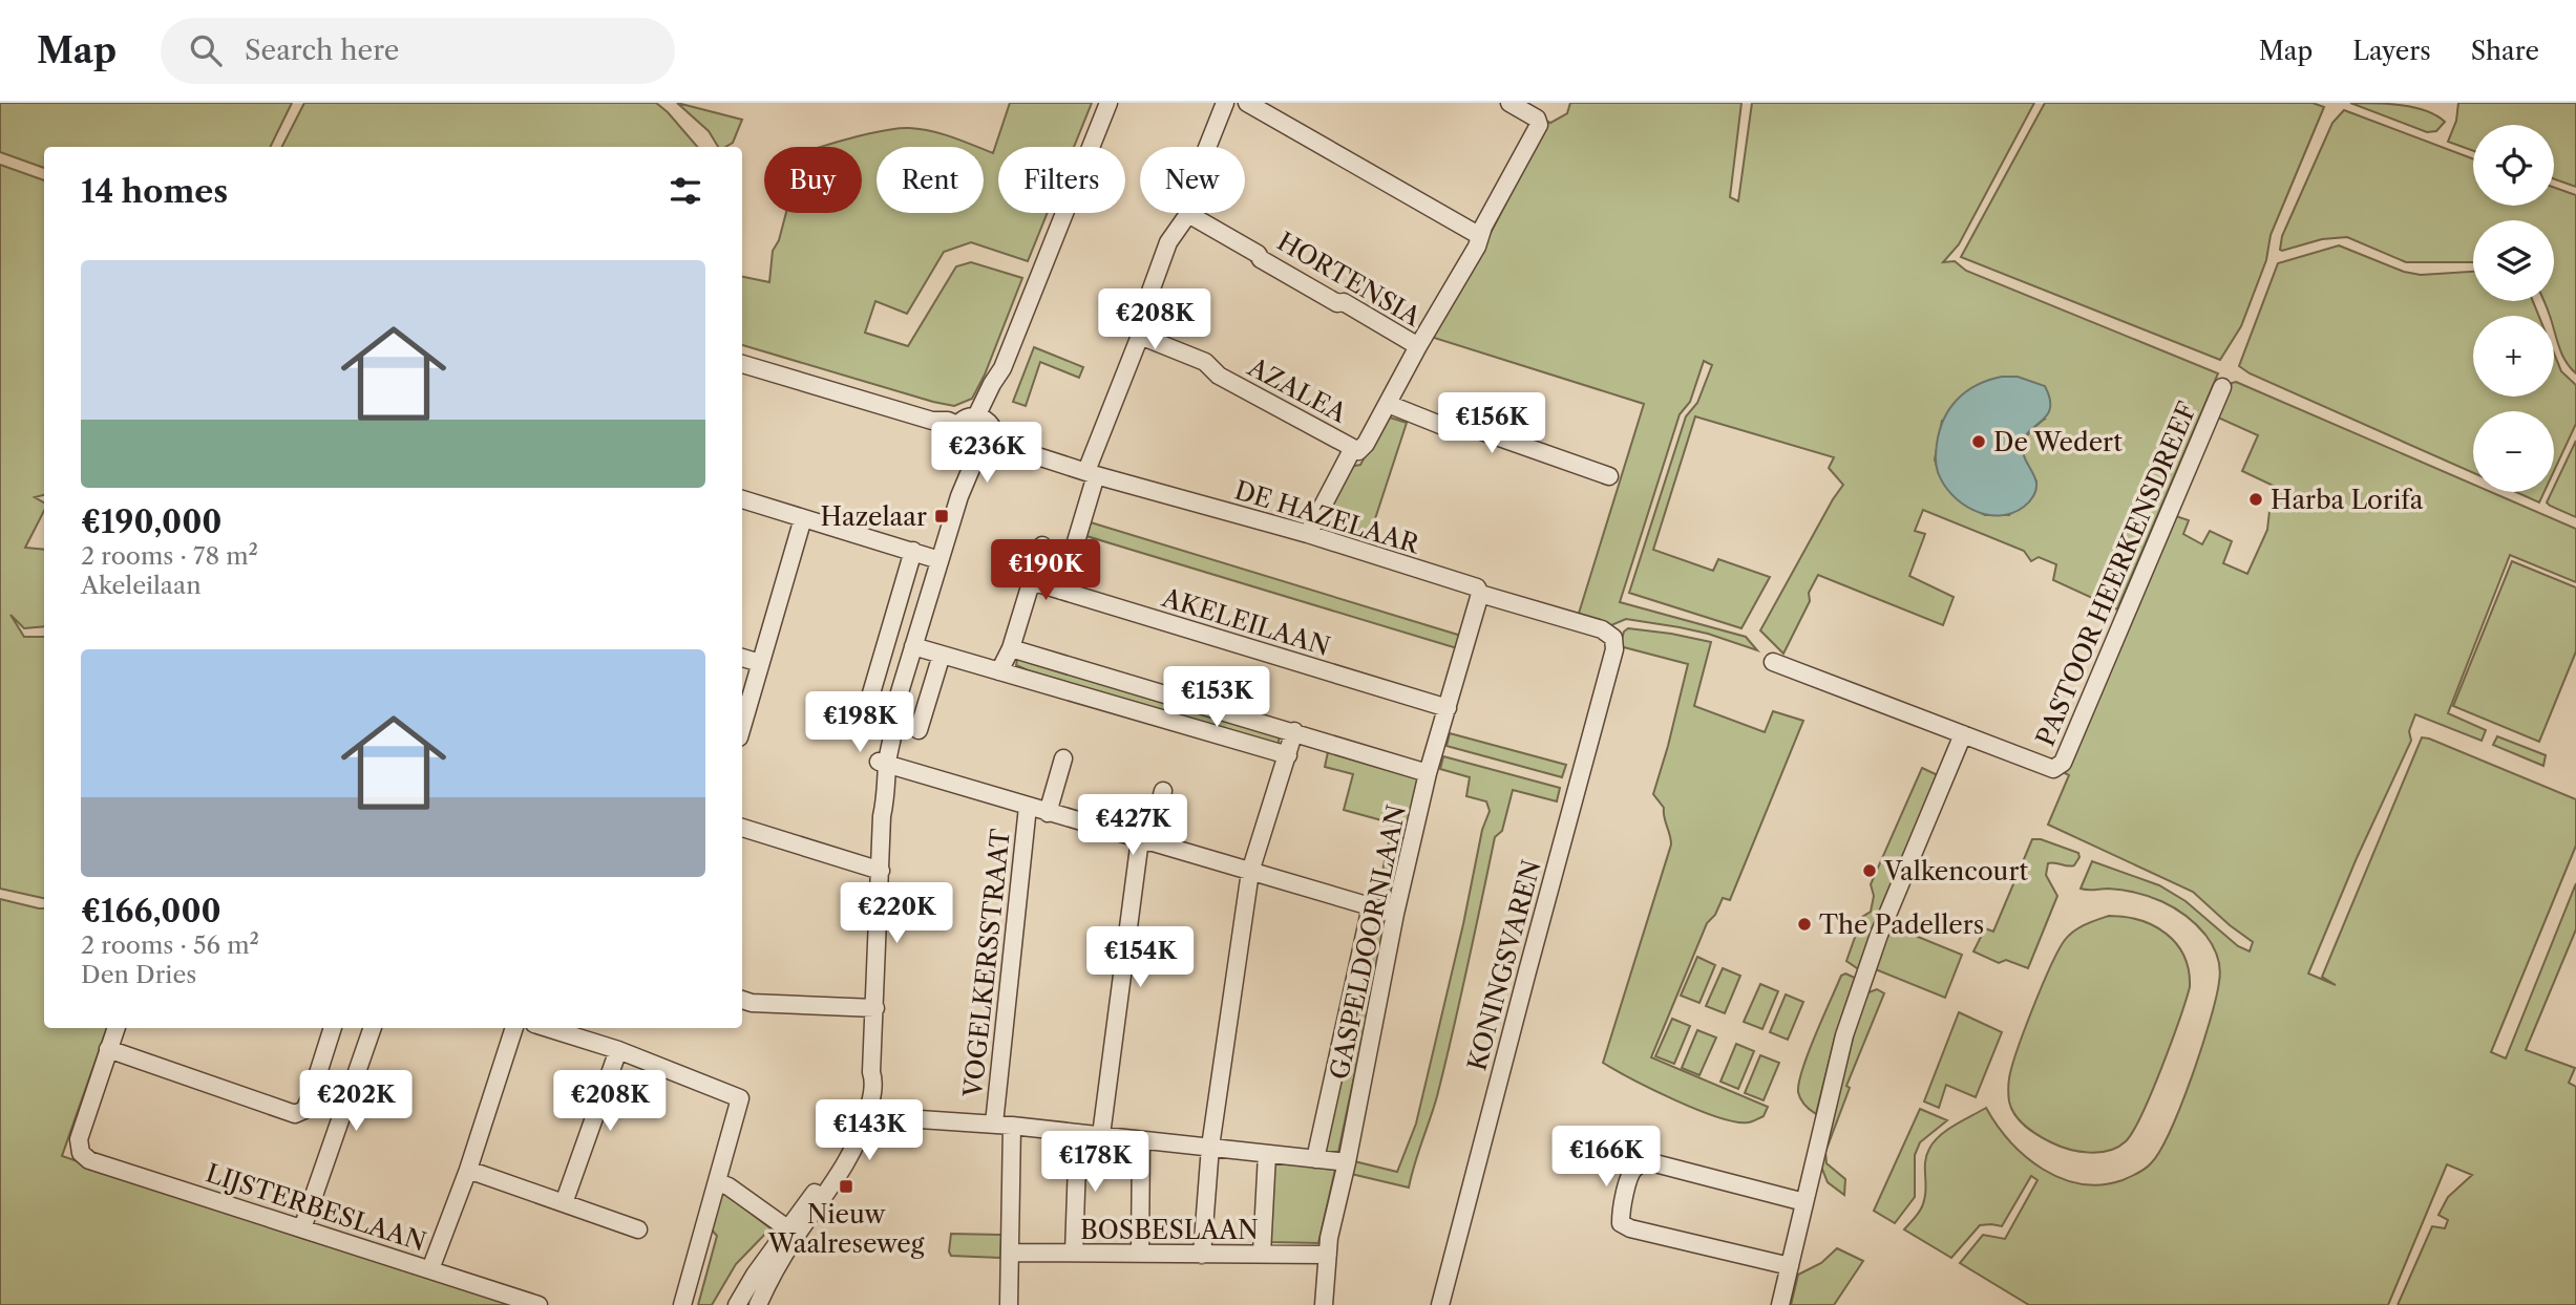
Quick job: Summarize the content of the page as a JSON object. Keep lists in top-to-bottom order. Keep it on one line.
{"streets":{"street":["HORTENSIA","AZALEA","DE HAZELAAR","PASTOOR HEERKENSDREEF","AKELEILAAN","GASPELDOORNLAAN","VOGELKERSSTRAAT","KONINGSVAREN","LIJSTERBESLAAN","BOSBESLAAN"]},"crossings":[["HORTENSIA","AZALEA"],["HORTENSIA","DE HAZELAAR"],["DE HAZELAAR","GASPELDOORNLAAN"],["DE HAZELAAR","KONINGSVAREN"],["AKELEILAAN","GASPELDOORNLAAN"],["GASPELDOORNLAAN","BOSBESLAAN"]],"places":{"other":["De Wedert","Harba Lorifa","Valkencourt","The Padellers"],"transit":["Hazelaar","Nieuw Waalreseweg"]},"page":{"header":"Map","search":"Search here","nav":["Map","Layers","Share"],"map_buttons":["+","−"],"chip":["Buy","Rent","Filters","New"],"heading":"14 homes","list":[{"name":"€190,000","note":"2 rooms · 78 m² · Akeleilaan"},{"name":"€166,000","note":"2 rooms · 56 m² · Den Dries"}],"price":["€208K","€156K","€236K","€190K","€153K","€198K","€427K","€220K","€154K","€202K","€208K","€143K","€166K","€178K"]}}
